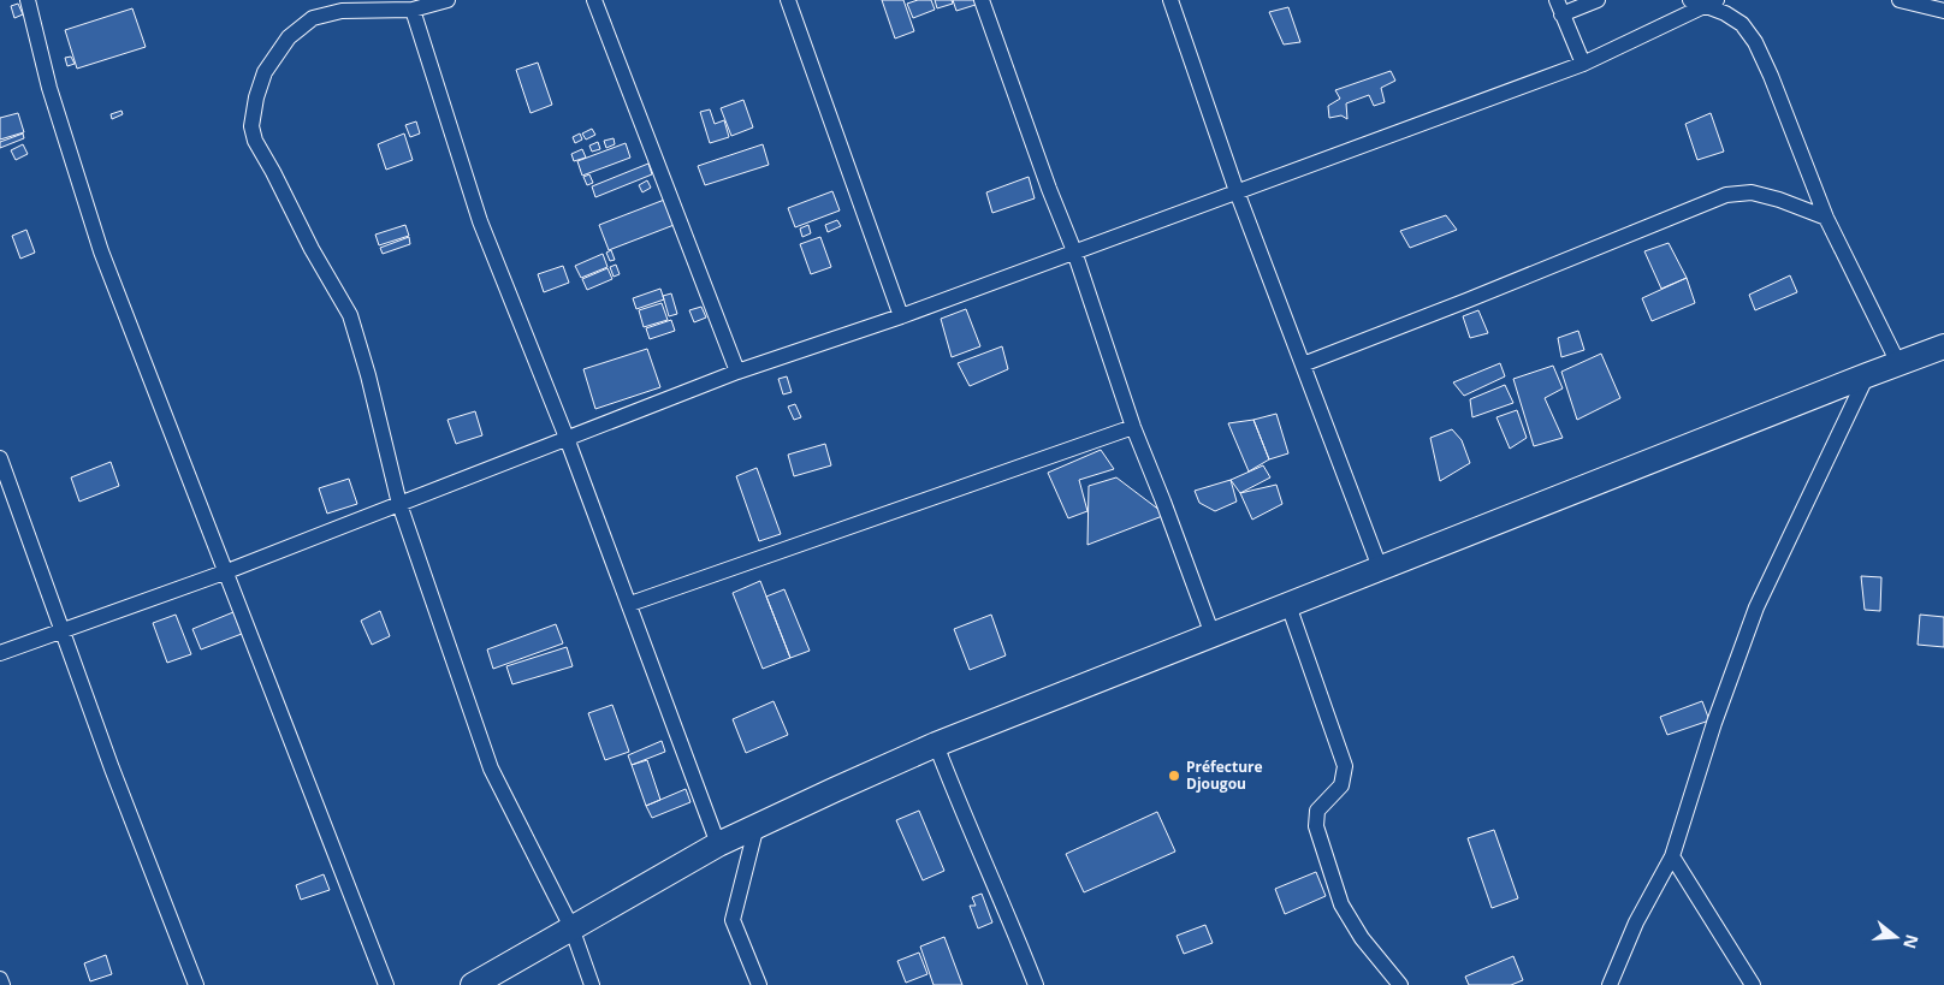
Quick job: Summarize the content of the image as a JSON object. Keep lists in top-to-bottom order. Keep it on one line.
{"places":["Préfecture Djougou"],"north":"right"}
